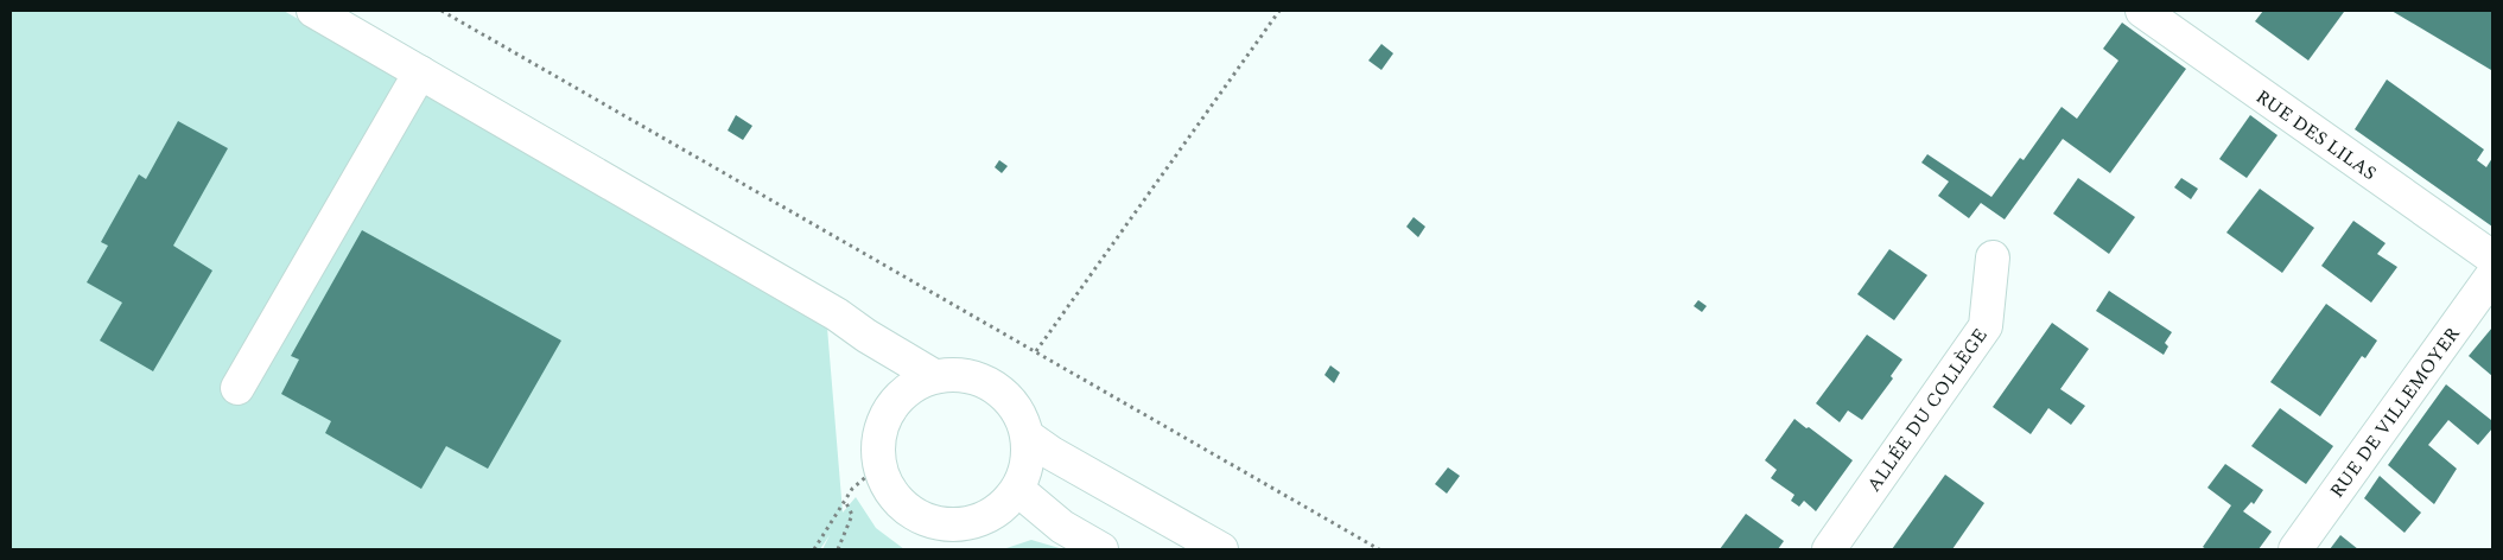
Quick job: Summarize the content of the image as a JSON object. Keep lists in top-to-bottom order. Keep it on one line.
{"streets":{"street":["RUE DES LILAS","ALLÉE DU COLLÈGE","RUE DE VILLEMOYER"]}}
